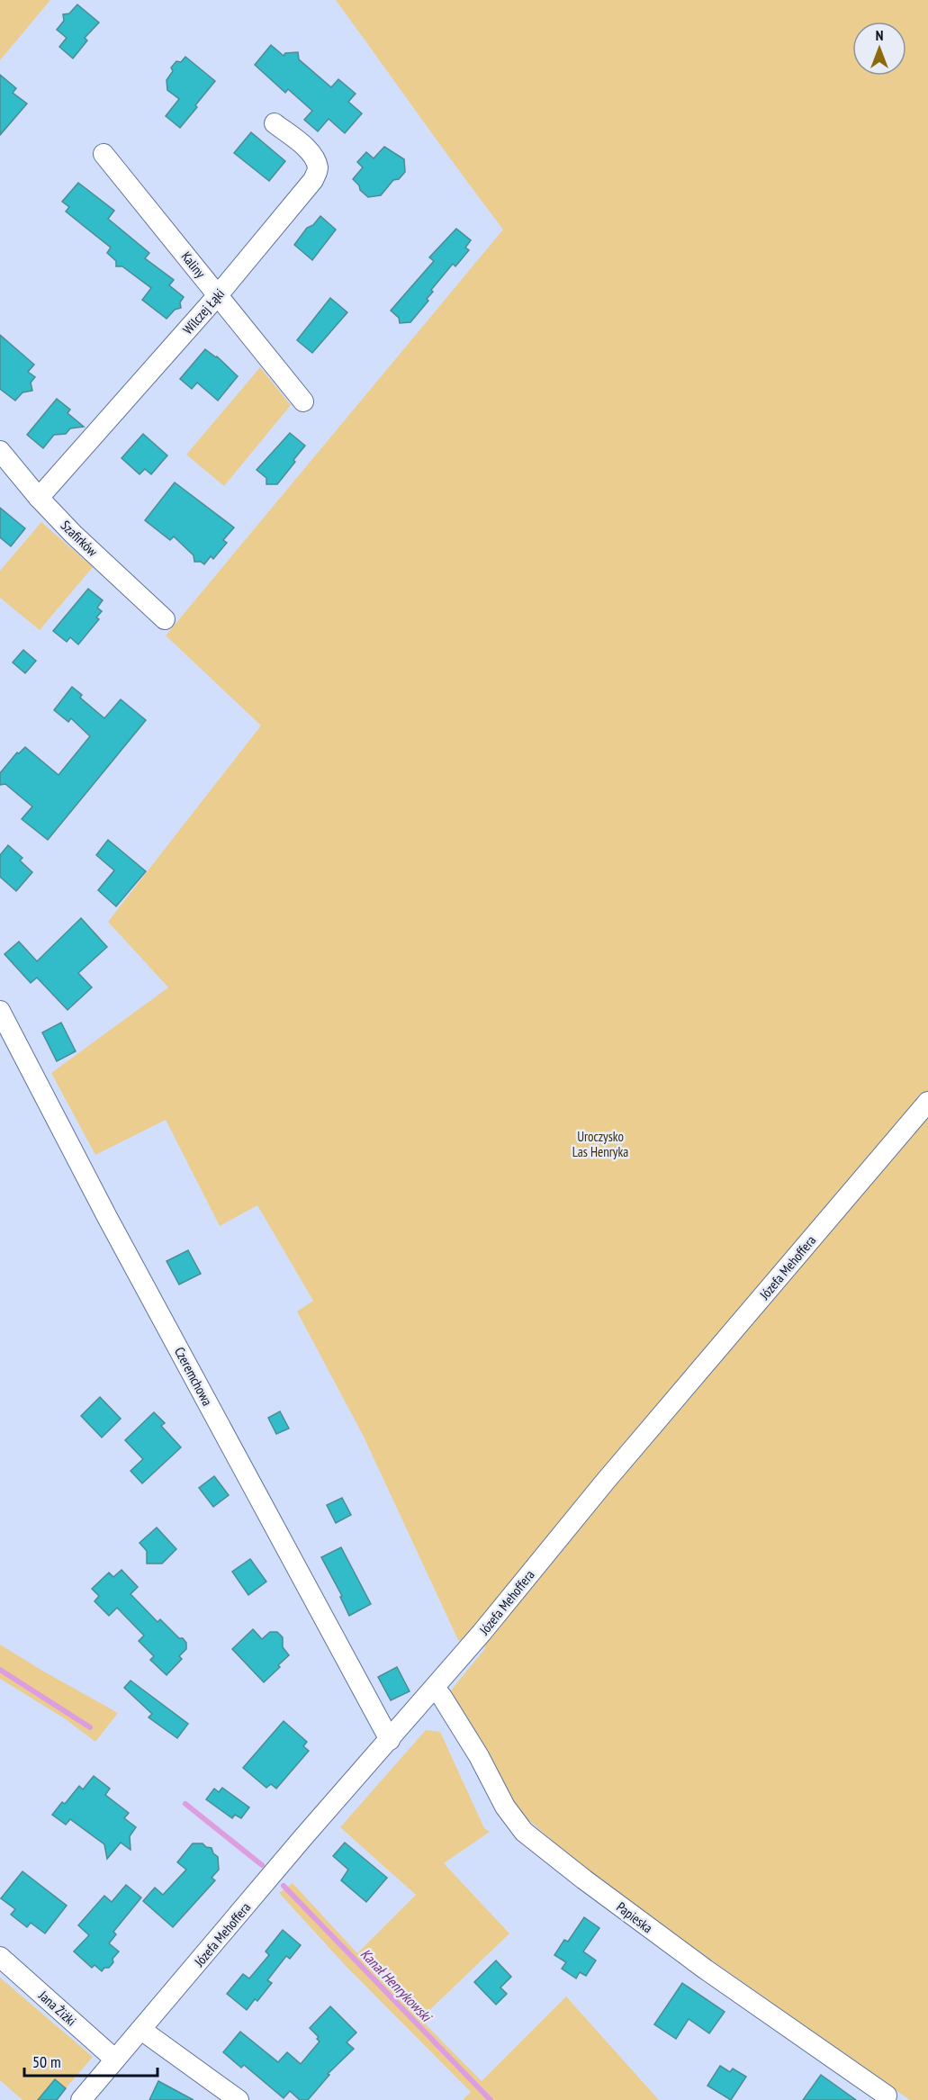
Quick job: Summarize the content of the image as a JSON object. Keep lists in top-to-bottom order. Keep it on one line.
{"streets":{"street":["Kaliny","Wilczej Łąki","Szafirków","Józefa Mehoffera","Czeremchowa","Papieska","Jana Żiżki"]},"crossings":[["Kaliny","Wilczej Łąki"],["Wilczej Łąki","Szafirków"],["Józefa Mehoffera","Czeremchowa"],["Józefa Mehoffera","Papieska"],["Józefa Mehoffera","Jana Żiżki"]],"water":["Kanał Henrykowski"],"parks":["Uroczysko Las Henryka"],"scale_bar":"50 m","north":"top"}
